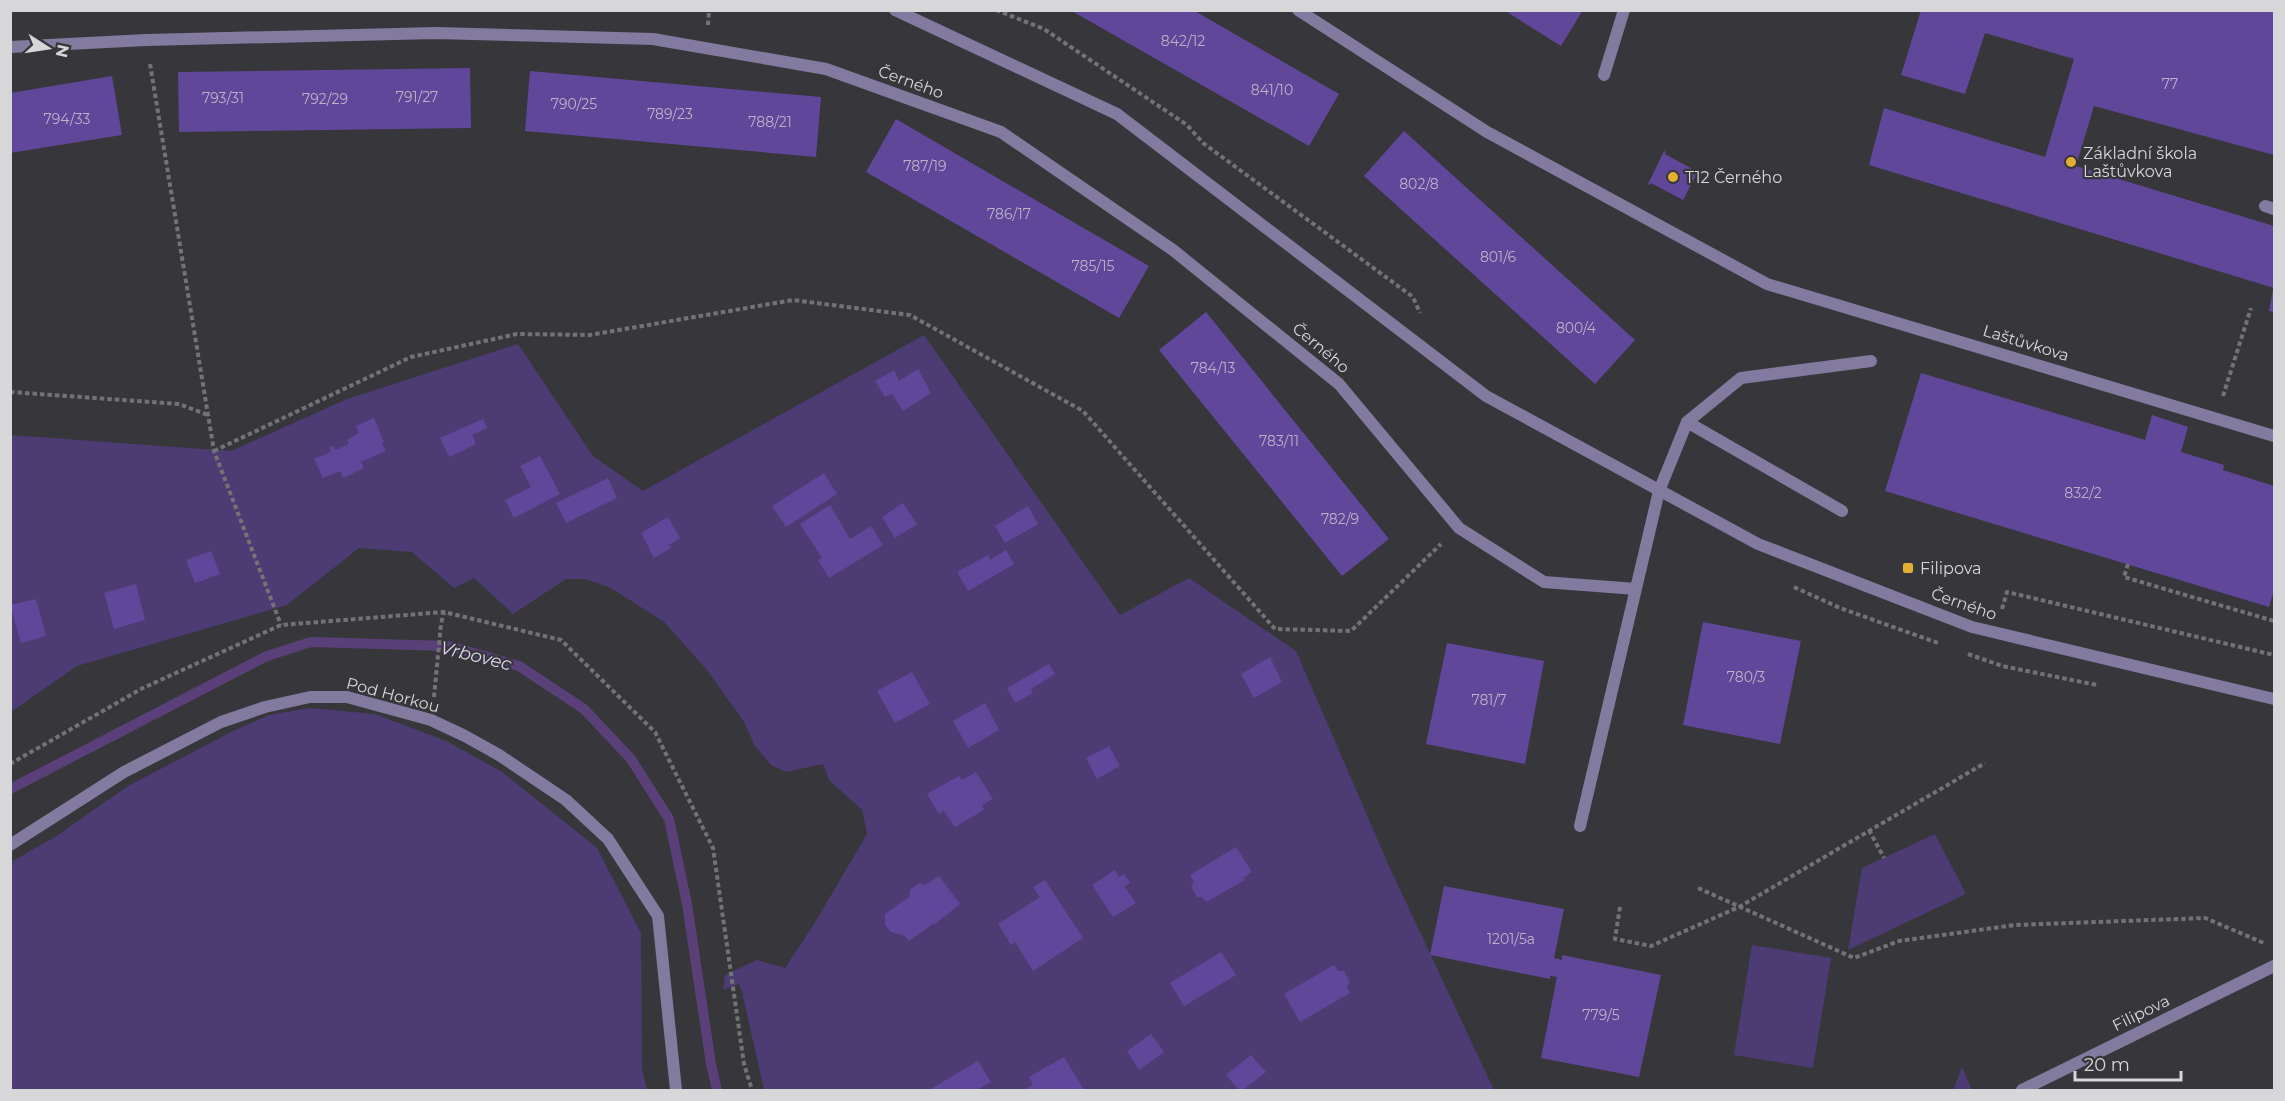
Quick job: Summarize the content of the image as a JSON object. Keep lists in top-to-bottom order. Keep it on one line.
{"streets":{"street":["Černého","Laštůvkova","Pod Horkou","Filipova"]},"water":["Vrbovec"],"places":{"other":["Základní škola Laštůvkova","T12 Černého"],"transit":["Filipova"]},"house_numbers":["842/12","77","841/10","791/27","793/31","792/29","790/25","789/23","794/33","788/21","787/19","802/8","786/17","801/6","785/15","800/4","784/13","783/11","832/2","782/9","780/3","781/7","1201/5a","779/5"],"scale_bar":"20 m","north":"right"}
